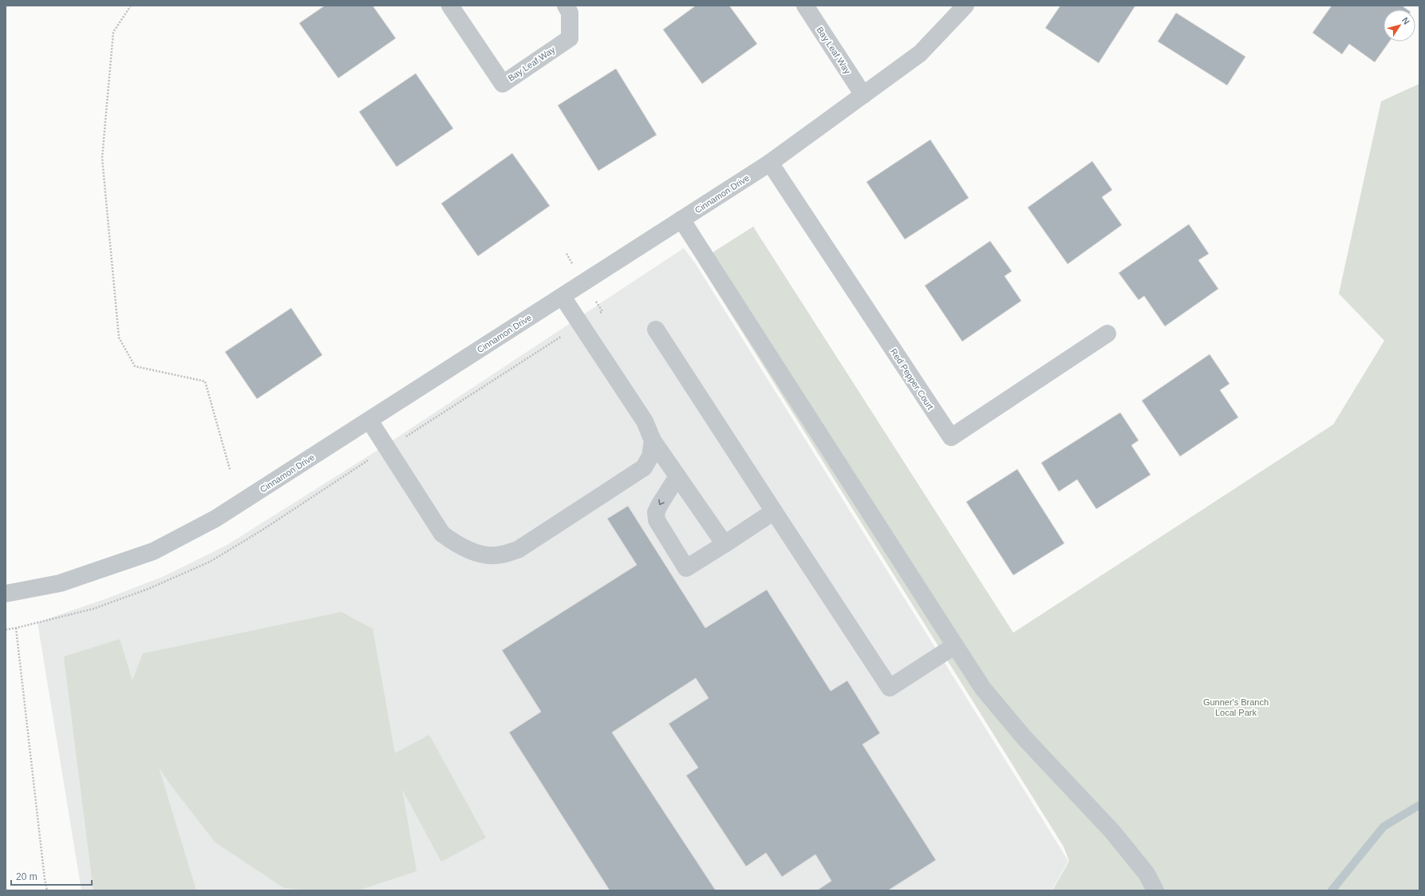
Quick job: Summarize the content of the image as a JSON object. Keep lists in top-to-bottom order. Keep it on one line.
{"streets":{"street":["Bay Leaf Way","Cinnamon Drive","Red Pepper Court"]},"crossings":[["Bay Leaf Way","Cinnamon Drive"],["Cinnamon Drive","Red Pepper Court"]],"parks":["Gunner's Branch Local Park"],"scale_bar":"20 m","north":"top right"}
